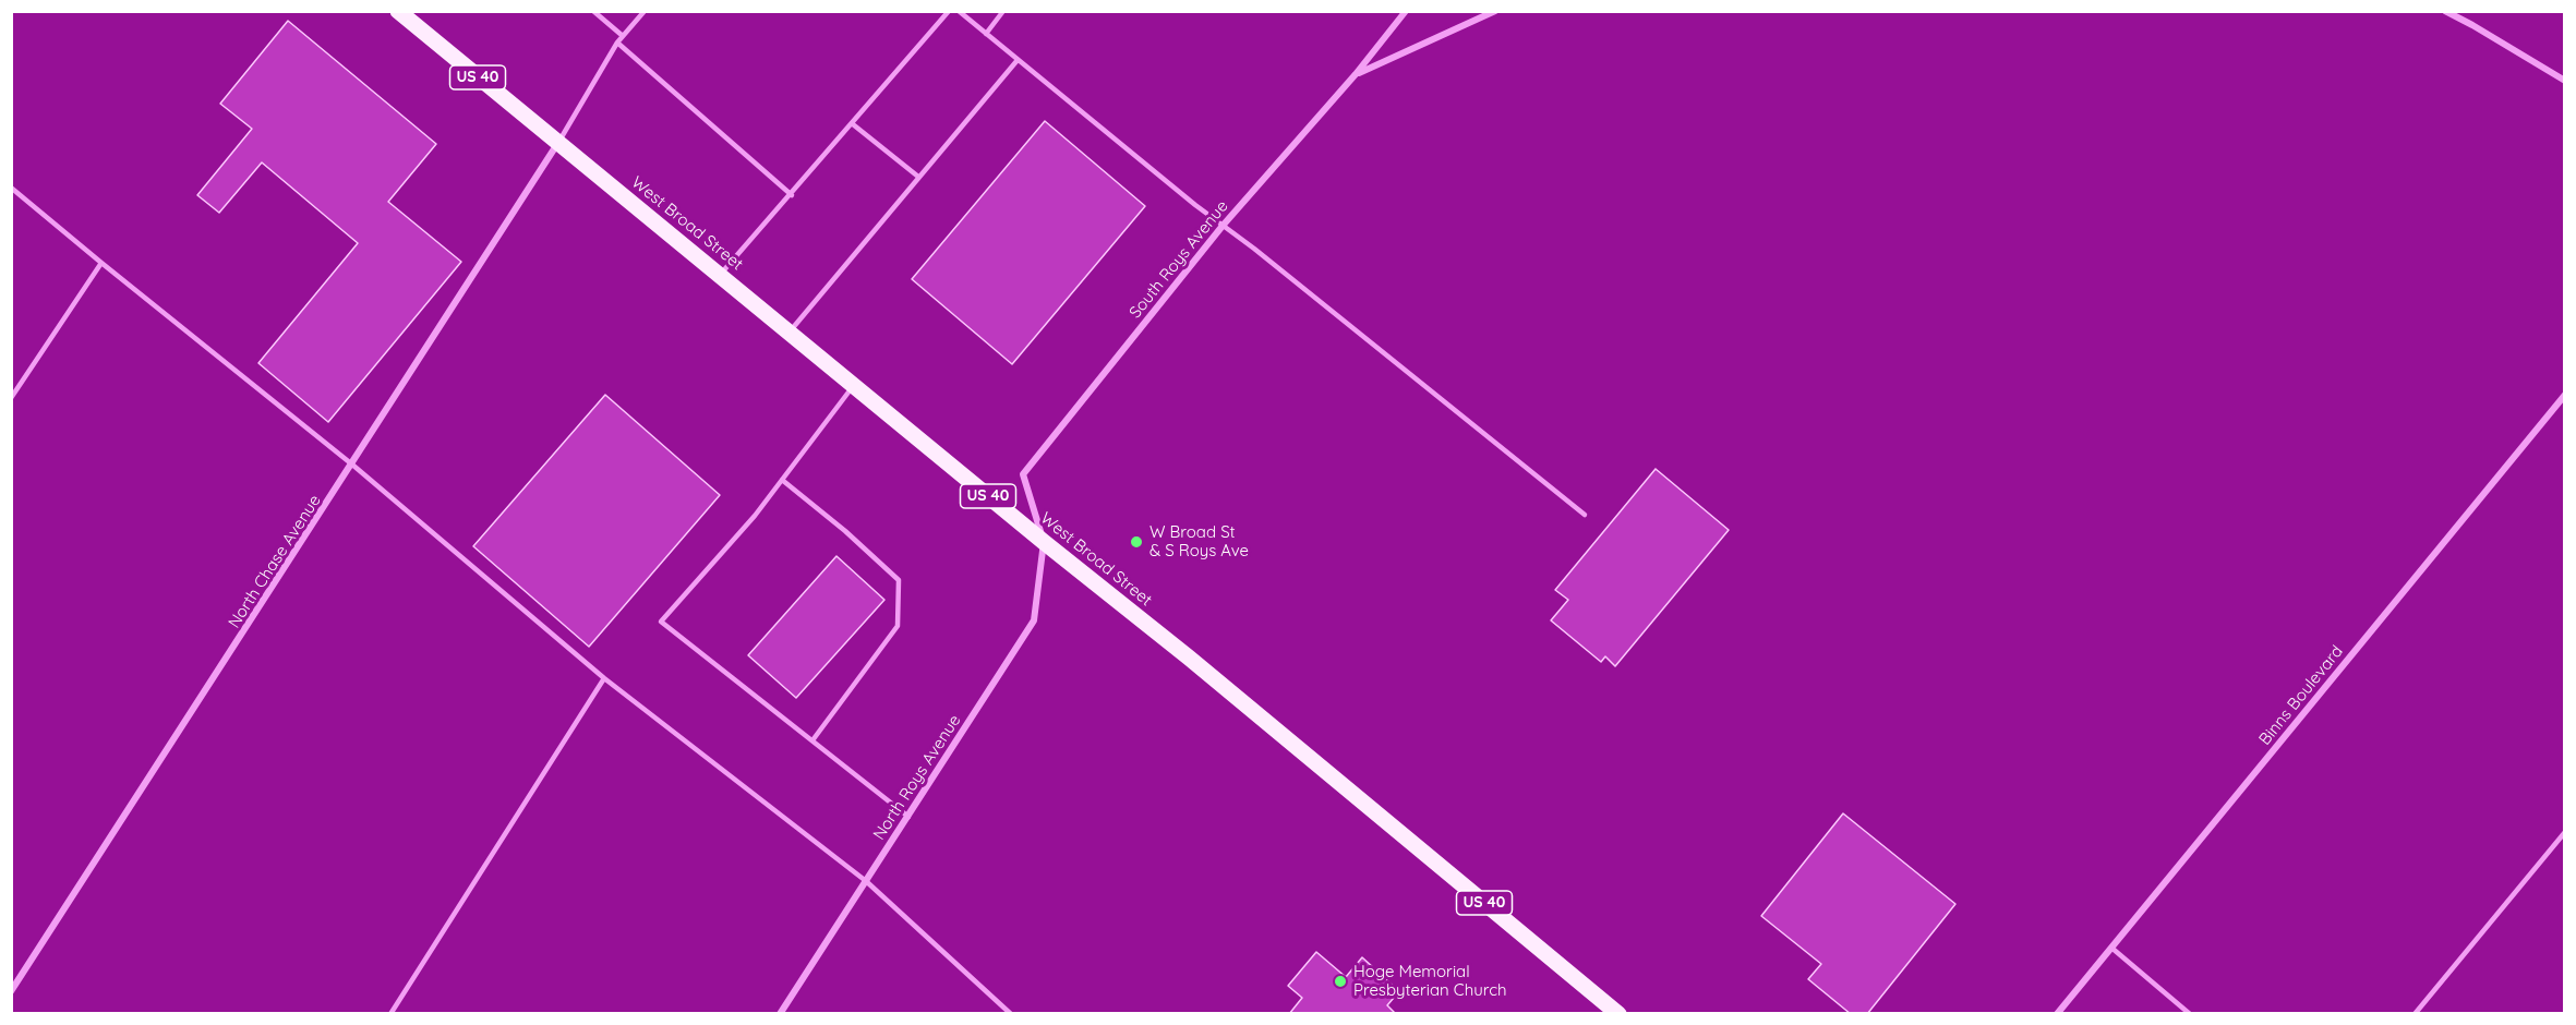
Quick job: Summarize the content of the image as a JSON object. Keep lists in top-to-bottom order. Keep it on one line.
{"streets":{"main road":["US 40","West Broad Street"],"street":["South Roys Avenue","North Chase Avenue","Binns Boulevard","North Roys Avenue"]},"crossings":[["West Broad Street","South Roys Avenue"],["West Broad Street","North Chase Avenue"],["West Broad Street","North Roys Avenue"],["South Roys Avenue","North Roys Avenue"]],"places":["W Broad St & S Roys Ave","Hoge Memorial Presbyterian Church"]}
